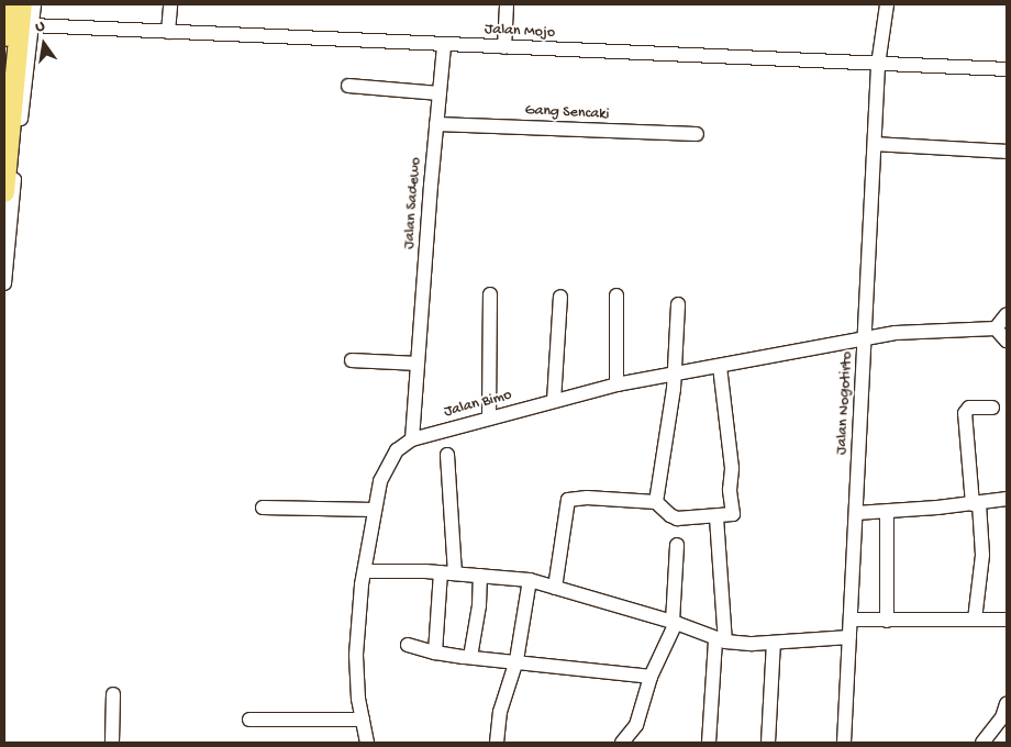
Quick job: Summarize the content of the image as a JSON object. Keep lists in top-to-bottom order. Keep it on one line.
{"streets":{"street":["Jalan Mojo","Gang Sencaki","Jalan Sadewo","Jalan Nogotirto","Jalan Bimo"]},"crossings":[["Jalan Mojo","Jalan Sadewo"],["Jalan Mojo","Jalan Nogotirto"],["Gang Sencaki","Jalan Sadewo"],["Jalan Sadewo","Jalan Bimo"],["Jalan Nogotirto","Jalan Bimo"]],"north":"top"}
